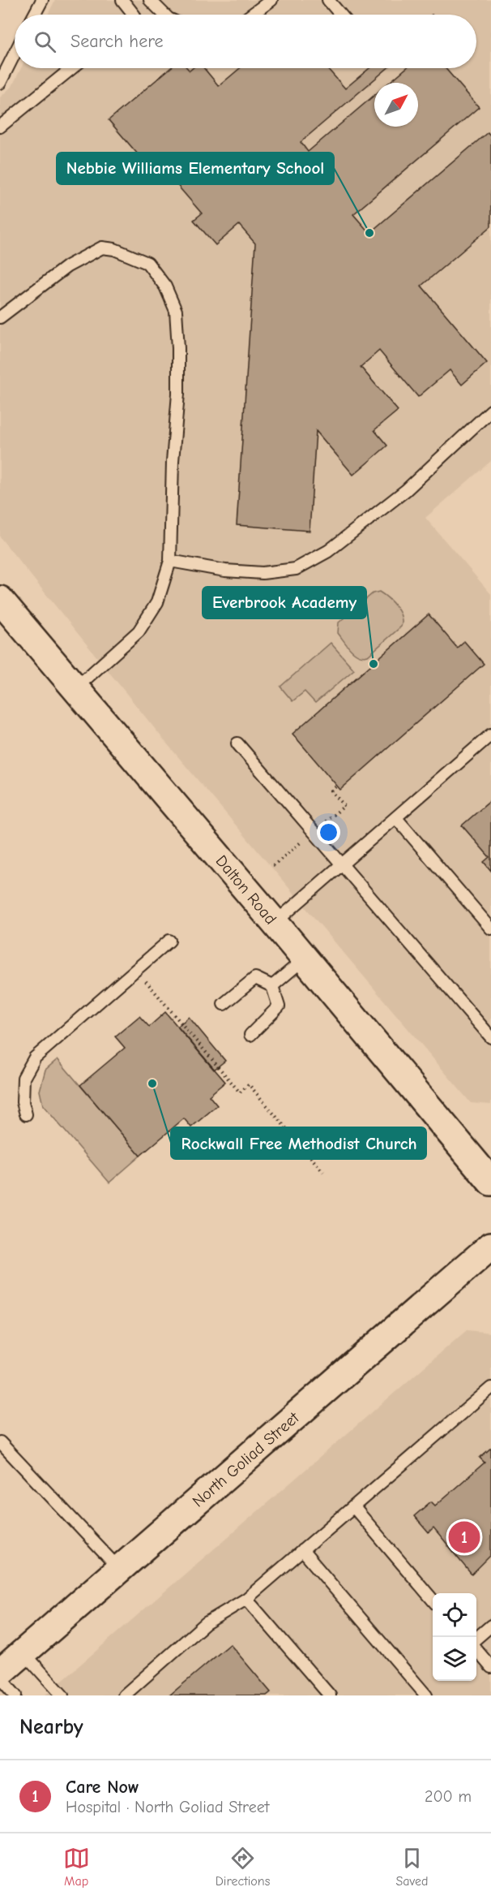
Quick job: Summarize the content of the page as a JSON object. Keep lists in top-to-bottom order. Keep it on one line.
{"streets":{"street":["Dalton Road","North Goliad Street"]},"places":["Nebbie Williams Elementary School","Everbrook Academy","Rockwall Free Methodist Church"],"north":"top right","page":{"search":"Search here","pins":"1","heading":"Nearby","list":[{"mark":"1","name":"Care Now","note":"Hospital · North Goliad Street","value":"200 m"}],"nav":["Map","Directions","Saved"]}}
